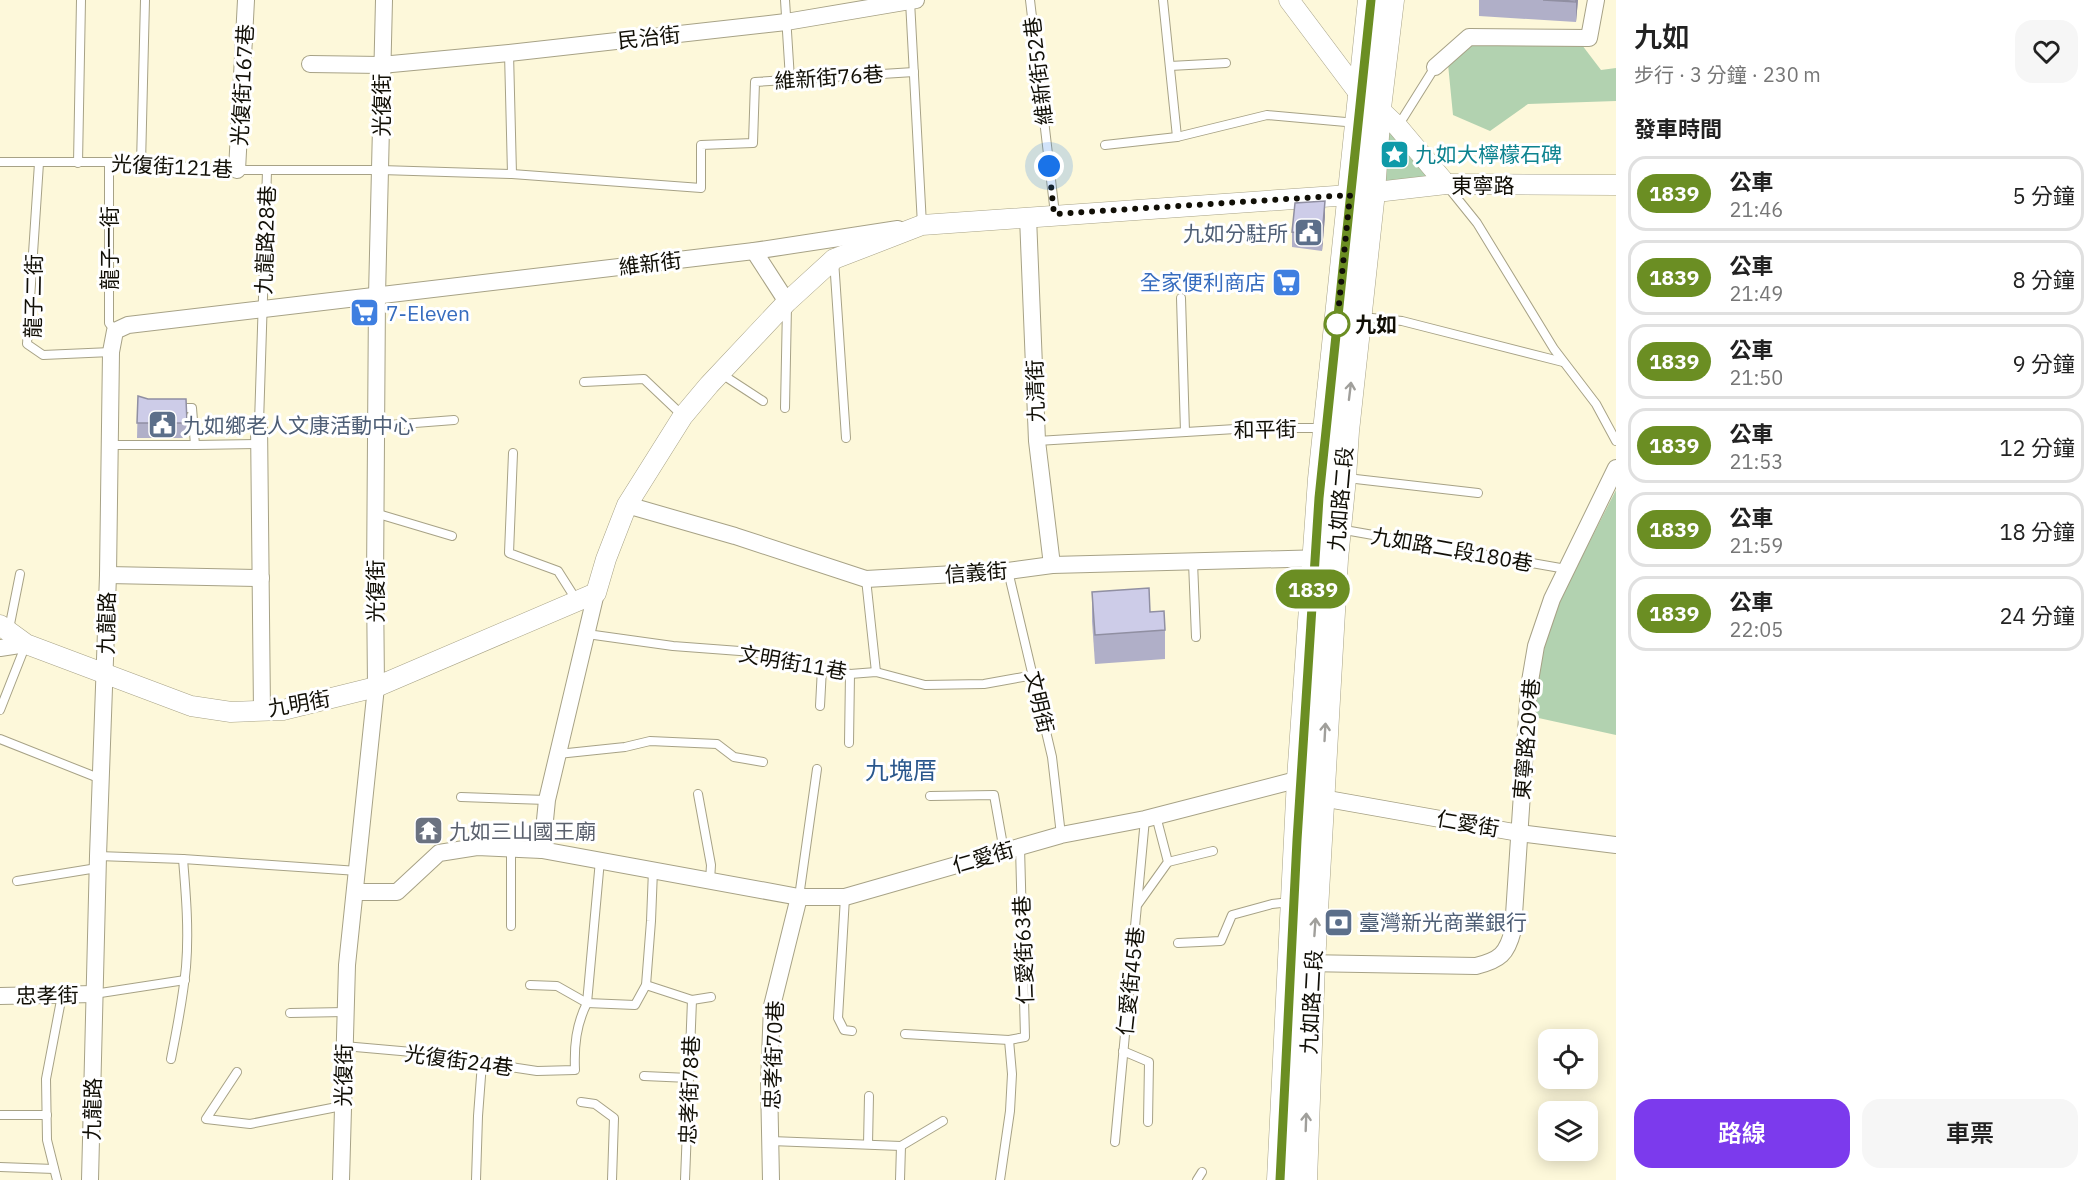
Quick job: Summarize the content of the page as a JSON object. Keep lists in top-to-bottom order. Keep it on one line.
{"streets":{"main road":["九如路二段"],"street":["民治街","光復街167巷","光復街","東寧路","維新街","九清街","信義街","九龍路","九明街","東寧路209巷","仁愛街","忠孝街","忠孝街70巷"],"lane":["維新街52巷","維新街76巷","光復街121巷","九龍路28巷","龍子一街","龍子二街","和平街","九如路二段180巷","文明街11巷","文明街","仁愛街63巷","仁愛街45巷","光復街24巷","忠孝街78巷"]},"crossings":[["民治街","維新街76巷"],["民治街","光復街"],["維新街52巷","維新街"],["維新街76巷","光復街121巷"],["維新街76巷","維新街"],["光復街167巷","光復街121巷"],["光復街","光復街121巷"],["光復街","維新街"],["光復街","九明街"],["光復街","仁愛街"],["光復街","光復街24巷"],["光復街121巷","九龍路28巷"],["光復街121巷","龍子一街"],["光復街121巷","龍子二街"],["東寧路","維新街"],["東寧路","九如路二段"],["龍子一街","九龍路"],["維新街","九清街"],["維新街","九如路二段"],["維新街","信義街"],["維新街","九明街"],["龍子二街","九龍路"],["九清街","和平街"],["九清街","信義街"],["和平街","九如路二段"],["九如路二段","九如路二段180巷"],["九如路二段","信義街"],["九如路二段","東寧路209巷"],["九如路二段","仁愛街"],["九如路二段180巷","東寧路209巷"],["信義街","文明街"],["九龍路","九明街"],["九龍路","忠孝街"],["文明街11巷","文明街"],["文明街","仁愛街"],["東寧路209巷","仁愛街"],["仁愛街","仁愛街63巷"],["仁愛街","仁愛街45巷"],["仁愛街","忠孝街70巷"]],"districts":["九塊厝"],"places":{"place":["九如大檸檬石碑"],"public building":["九如分駐所","九如鄉老人文康活動中心"],"supermarket":["全家便利商店","7-Eleven"],"other":["九如"],"temple":["九如三山國王廟"],"bank":["臺灣新光商業銀行"]},"lines":["bus line 1839"],"page":{"on_map":"1839","heading":[["九如","步行 · 3 分鐘 · 230 m"],"發車時間"],"list":[{"mark":"1839","name":"公車","note":"21:46","value":"5 分鐘"},{"mark":"1839","name":"公車","note":"21:49","value":"8 分鐘"},{"mark":"1839","name":"公車","note":"21:50","value":"9 分鐘"},{"mark":"1839","name":"公車","note":"21:53","value":"12 分鐘"},{"mark":"1839","name":"公車","note":"21:59","value":"18 分鐘"},{"mark":"1839","name":"公車","note":"22:05","value":"24 分鐘"}],"buttons":["路線","車票"]}}
